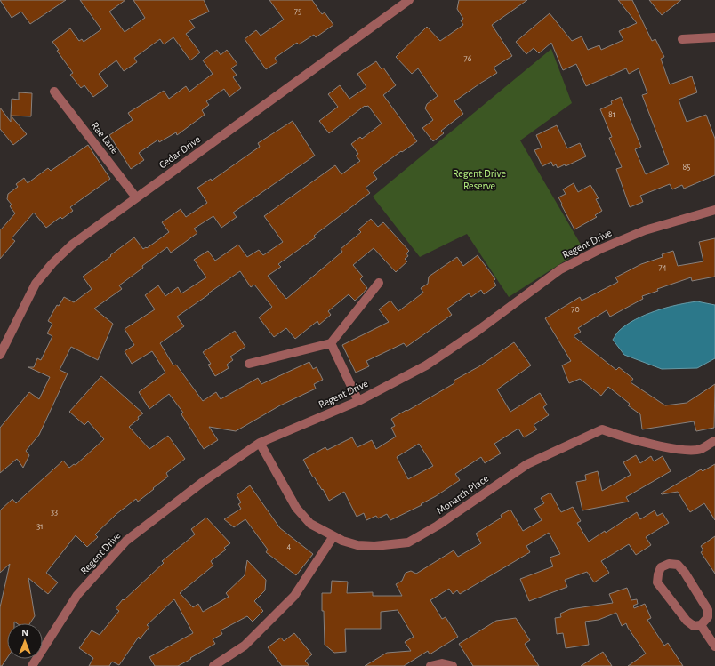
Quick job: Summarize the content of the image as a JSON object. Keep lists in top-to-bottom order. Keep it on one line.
{"streets":{"street":["Rae Lane","Cedar Drive","Regent Drive","Monarch Place"]},"crossings":[["Rae Lane","Cedar Drive"],["Regent Drive","Monarch Place"]],"parks":["Regent Drive Reserve"],"house_numbers":["75","76","81","85","74","70","33","31","4"],"north":"top"}
